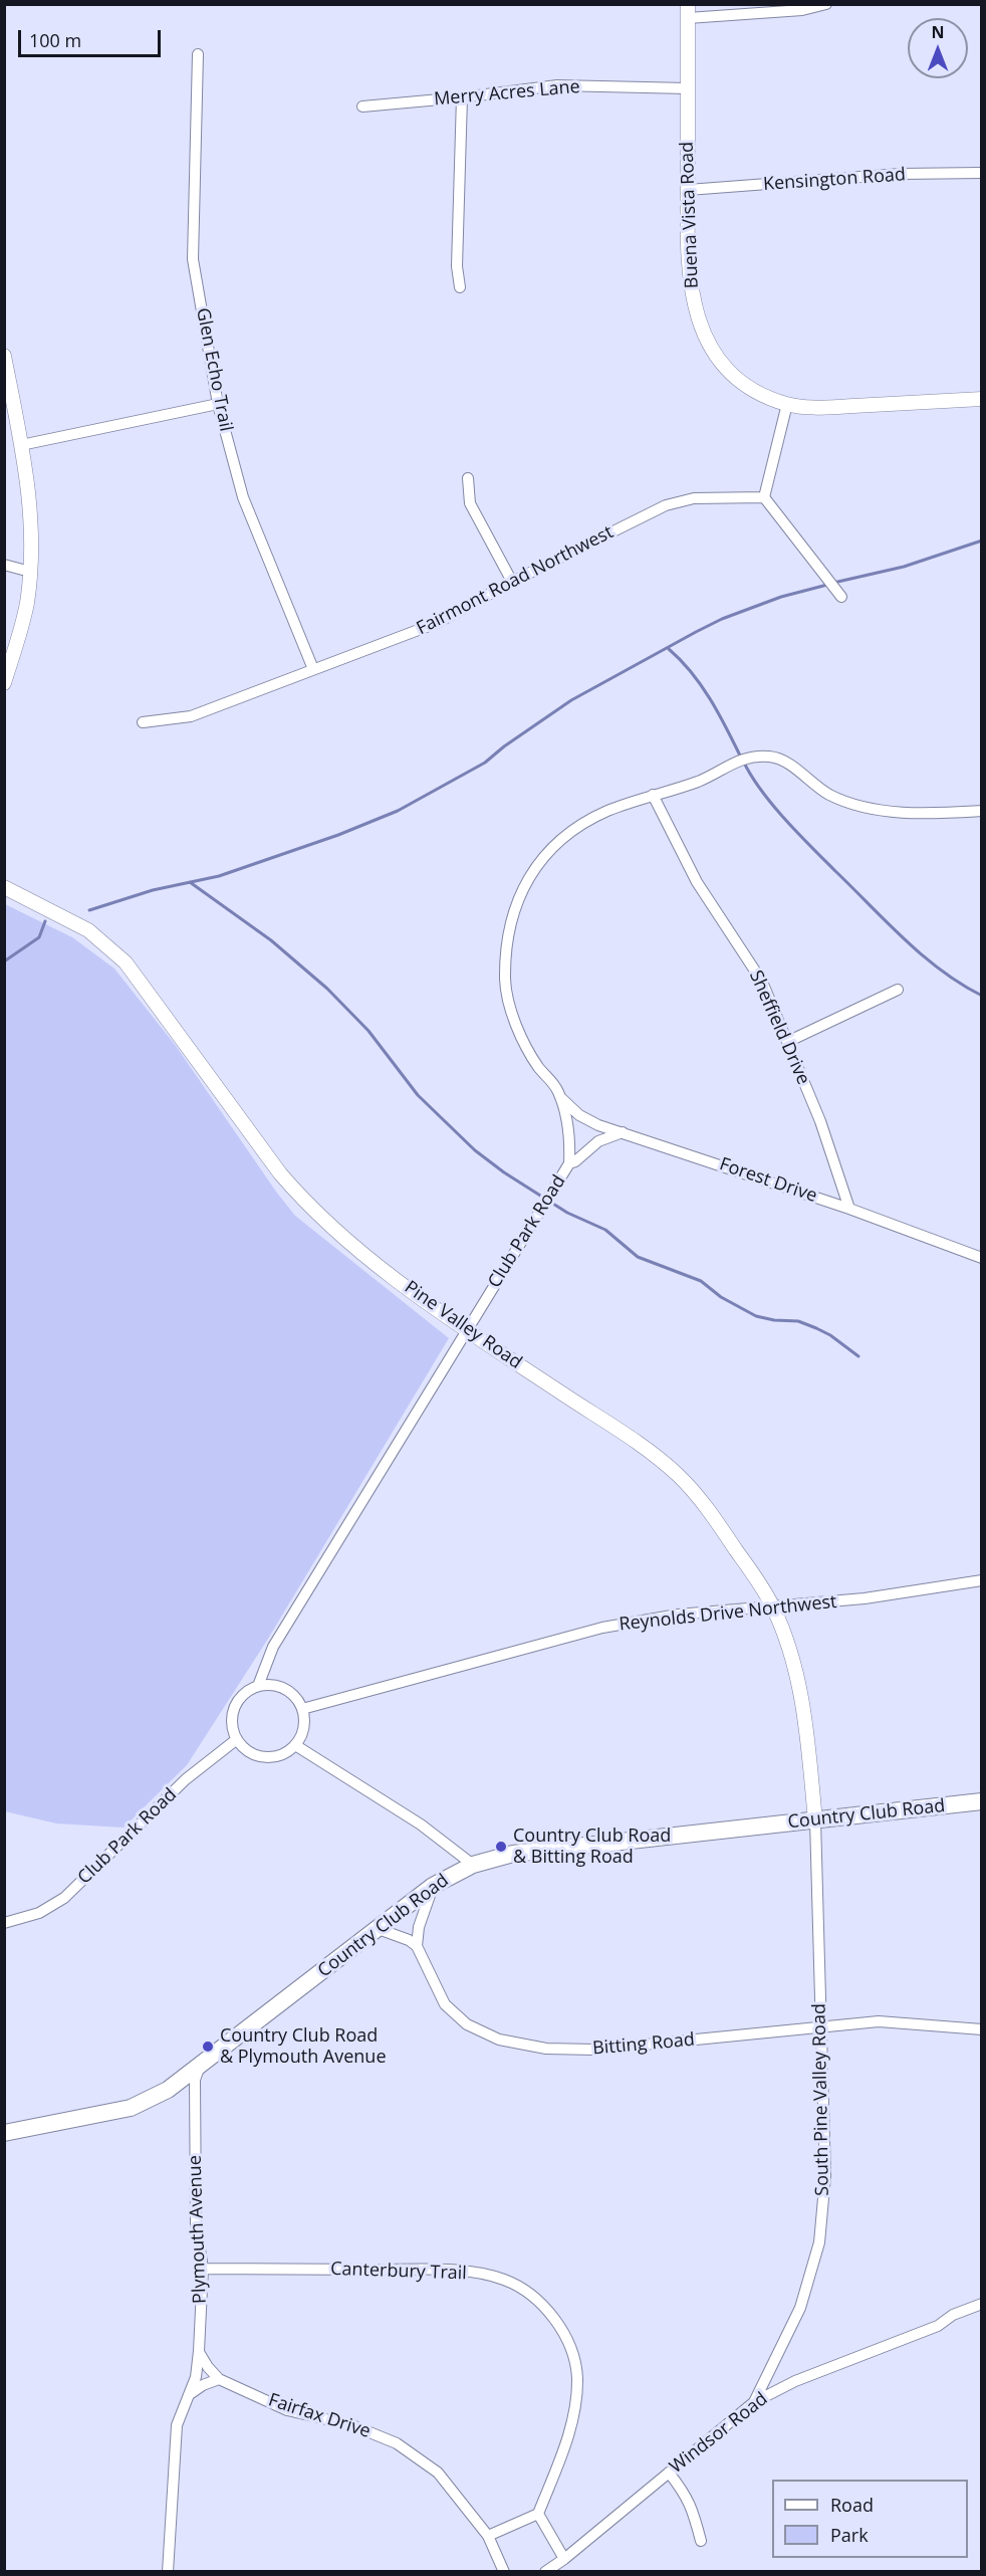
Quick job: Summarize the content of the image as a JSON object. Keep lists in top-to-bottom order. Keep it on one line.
{"streets":{"main road":["Country Club Road"],"street":["Merry Acres Lane","Kensington Road","Buena Vista Road","Glen Echo Trail","Fairmont Road Northwest","Sheffield Drive","Forest Drive","Club Park Road","Pine Valley Road","Reynolds Drive Northwest","Bitting Road","South Pine Valley Road","Plymouth Avenue","Canterbury Trail","Fairfax Drive","Windsor Road"]},"crossings":[["Merry Acres Lane","Buena Vista Road"],["Kensington Road","Buena Vista Road"],["Glen Echo Trail","Fairmont Road Northwest"],["Sheffield Drive","Forest Drive"],["Sheffield Drive","Club Park Road"],["Forest Drive","Club Park Road"],["Club Park Road","Pine Valley Road"],["Club Park Road","Reynolds Drive Northwest"],["Pine Valley Road","Reynolds Drive Northwest"],["Pine Valley Road","Country Club Road"],["Pine Valley Road","South Pine Valley Road"],["Country Club Road","South Pine Valley Road"],["Country Club Road","Plymouth Avenue"],["Bitting Road","South Pine Valley Road"],["South Pine Valley Road","Windsor Road"],["Plymouth Avenue","Canterbury Trail"],["Plymouth Avenue","Fairfax Drive"]],"places":["Country Club Road & Bitting Road","Country Club Road & Plymouth Avenue"],"legend":["Road","Park"],"scale_bar":"100 m","north":"top"}
